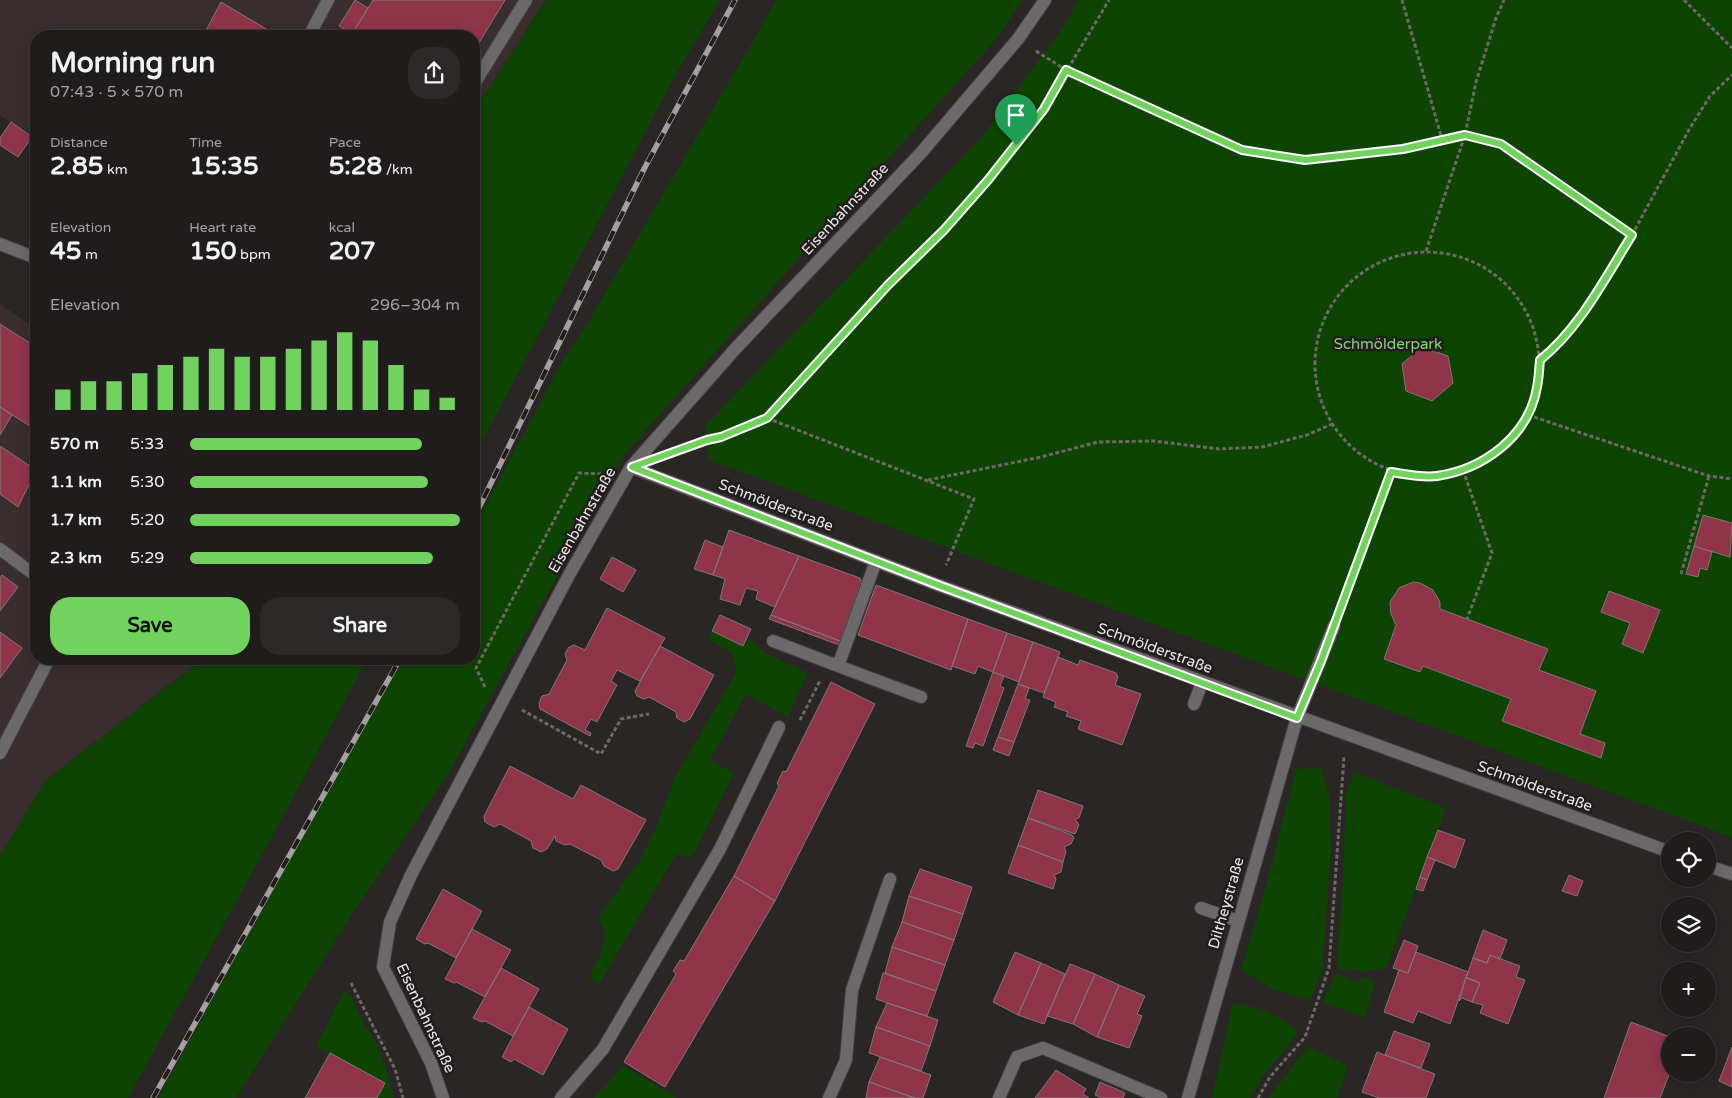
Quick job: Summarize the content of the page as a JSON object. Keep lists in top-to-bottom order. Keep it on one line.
{"streets":{"street":["Eisenbahnstraße","Schmölderstraße","Diltheystraße"]},"crossings":[["Eisenbahnstraße","Schmölderstraße"],["Schmölderstraße","Diltheystraße"]],"parks":["Schmölderpark"],"page":{"heading":["Morning run","07:43 · 5 × 570 m"],"stats":[["Distance","2.85 km"],["Time","15:35"],["Pace","5:28 /km"],["Elevation","45 m"],["Heart rate","150 bpm"],["kcal","207"]],"chart":["Elevation","296–304 m"],"list":[{"name":"570 m","note":"5:33"},{"name":"1.1 km","note":"5:30"},{"name":"1.7 km","note":"5:20"},{"name":"2.3 km","note":"5:29"}],"buttons":["Save","Share"],"map_buttons":["+","−"]}}
